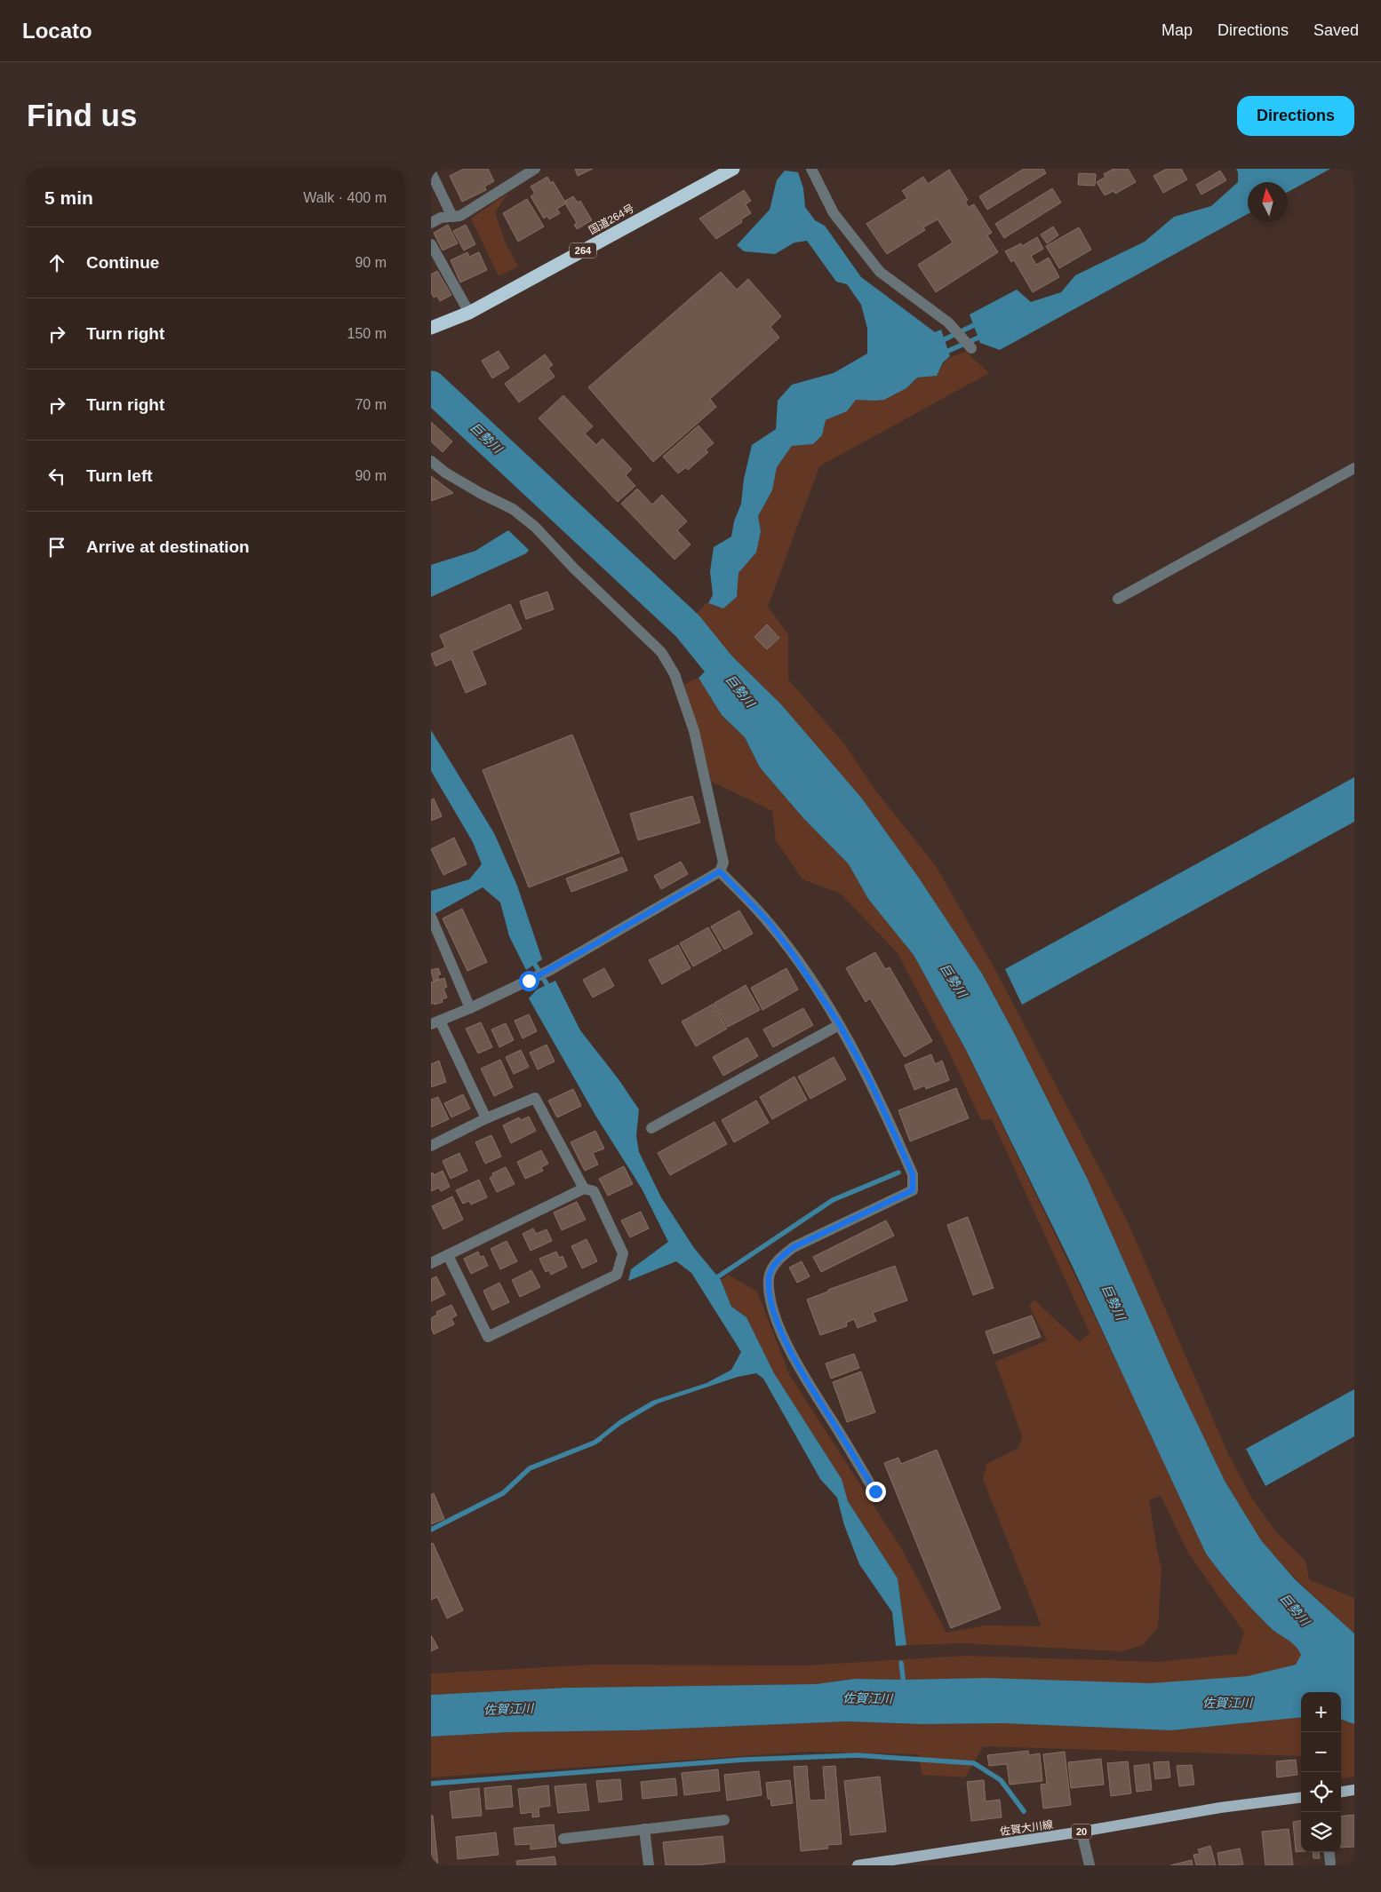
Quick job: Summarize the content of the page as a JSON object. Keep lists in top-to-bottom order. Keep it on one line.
{"streets":{"highway":["国道264号","264"],"main road":["佐賀大川線","20"]},"water":["巨勢川","佐賀江川"],"north":"top","page":{"header":"Locato","nav":["Map","Directions","Saved"],"buttons":"Directions","title":"Find us","heading":["5 min","Walk · 400 m"],"list":[["Continue","90 m"],["Turn right","150 m"],["Turn right","70 m"],["Turn left","90 m"],"Arrive at destination"],"map_buttons":["+","−"]}}
